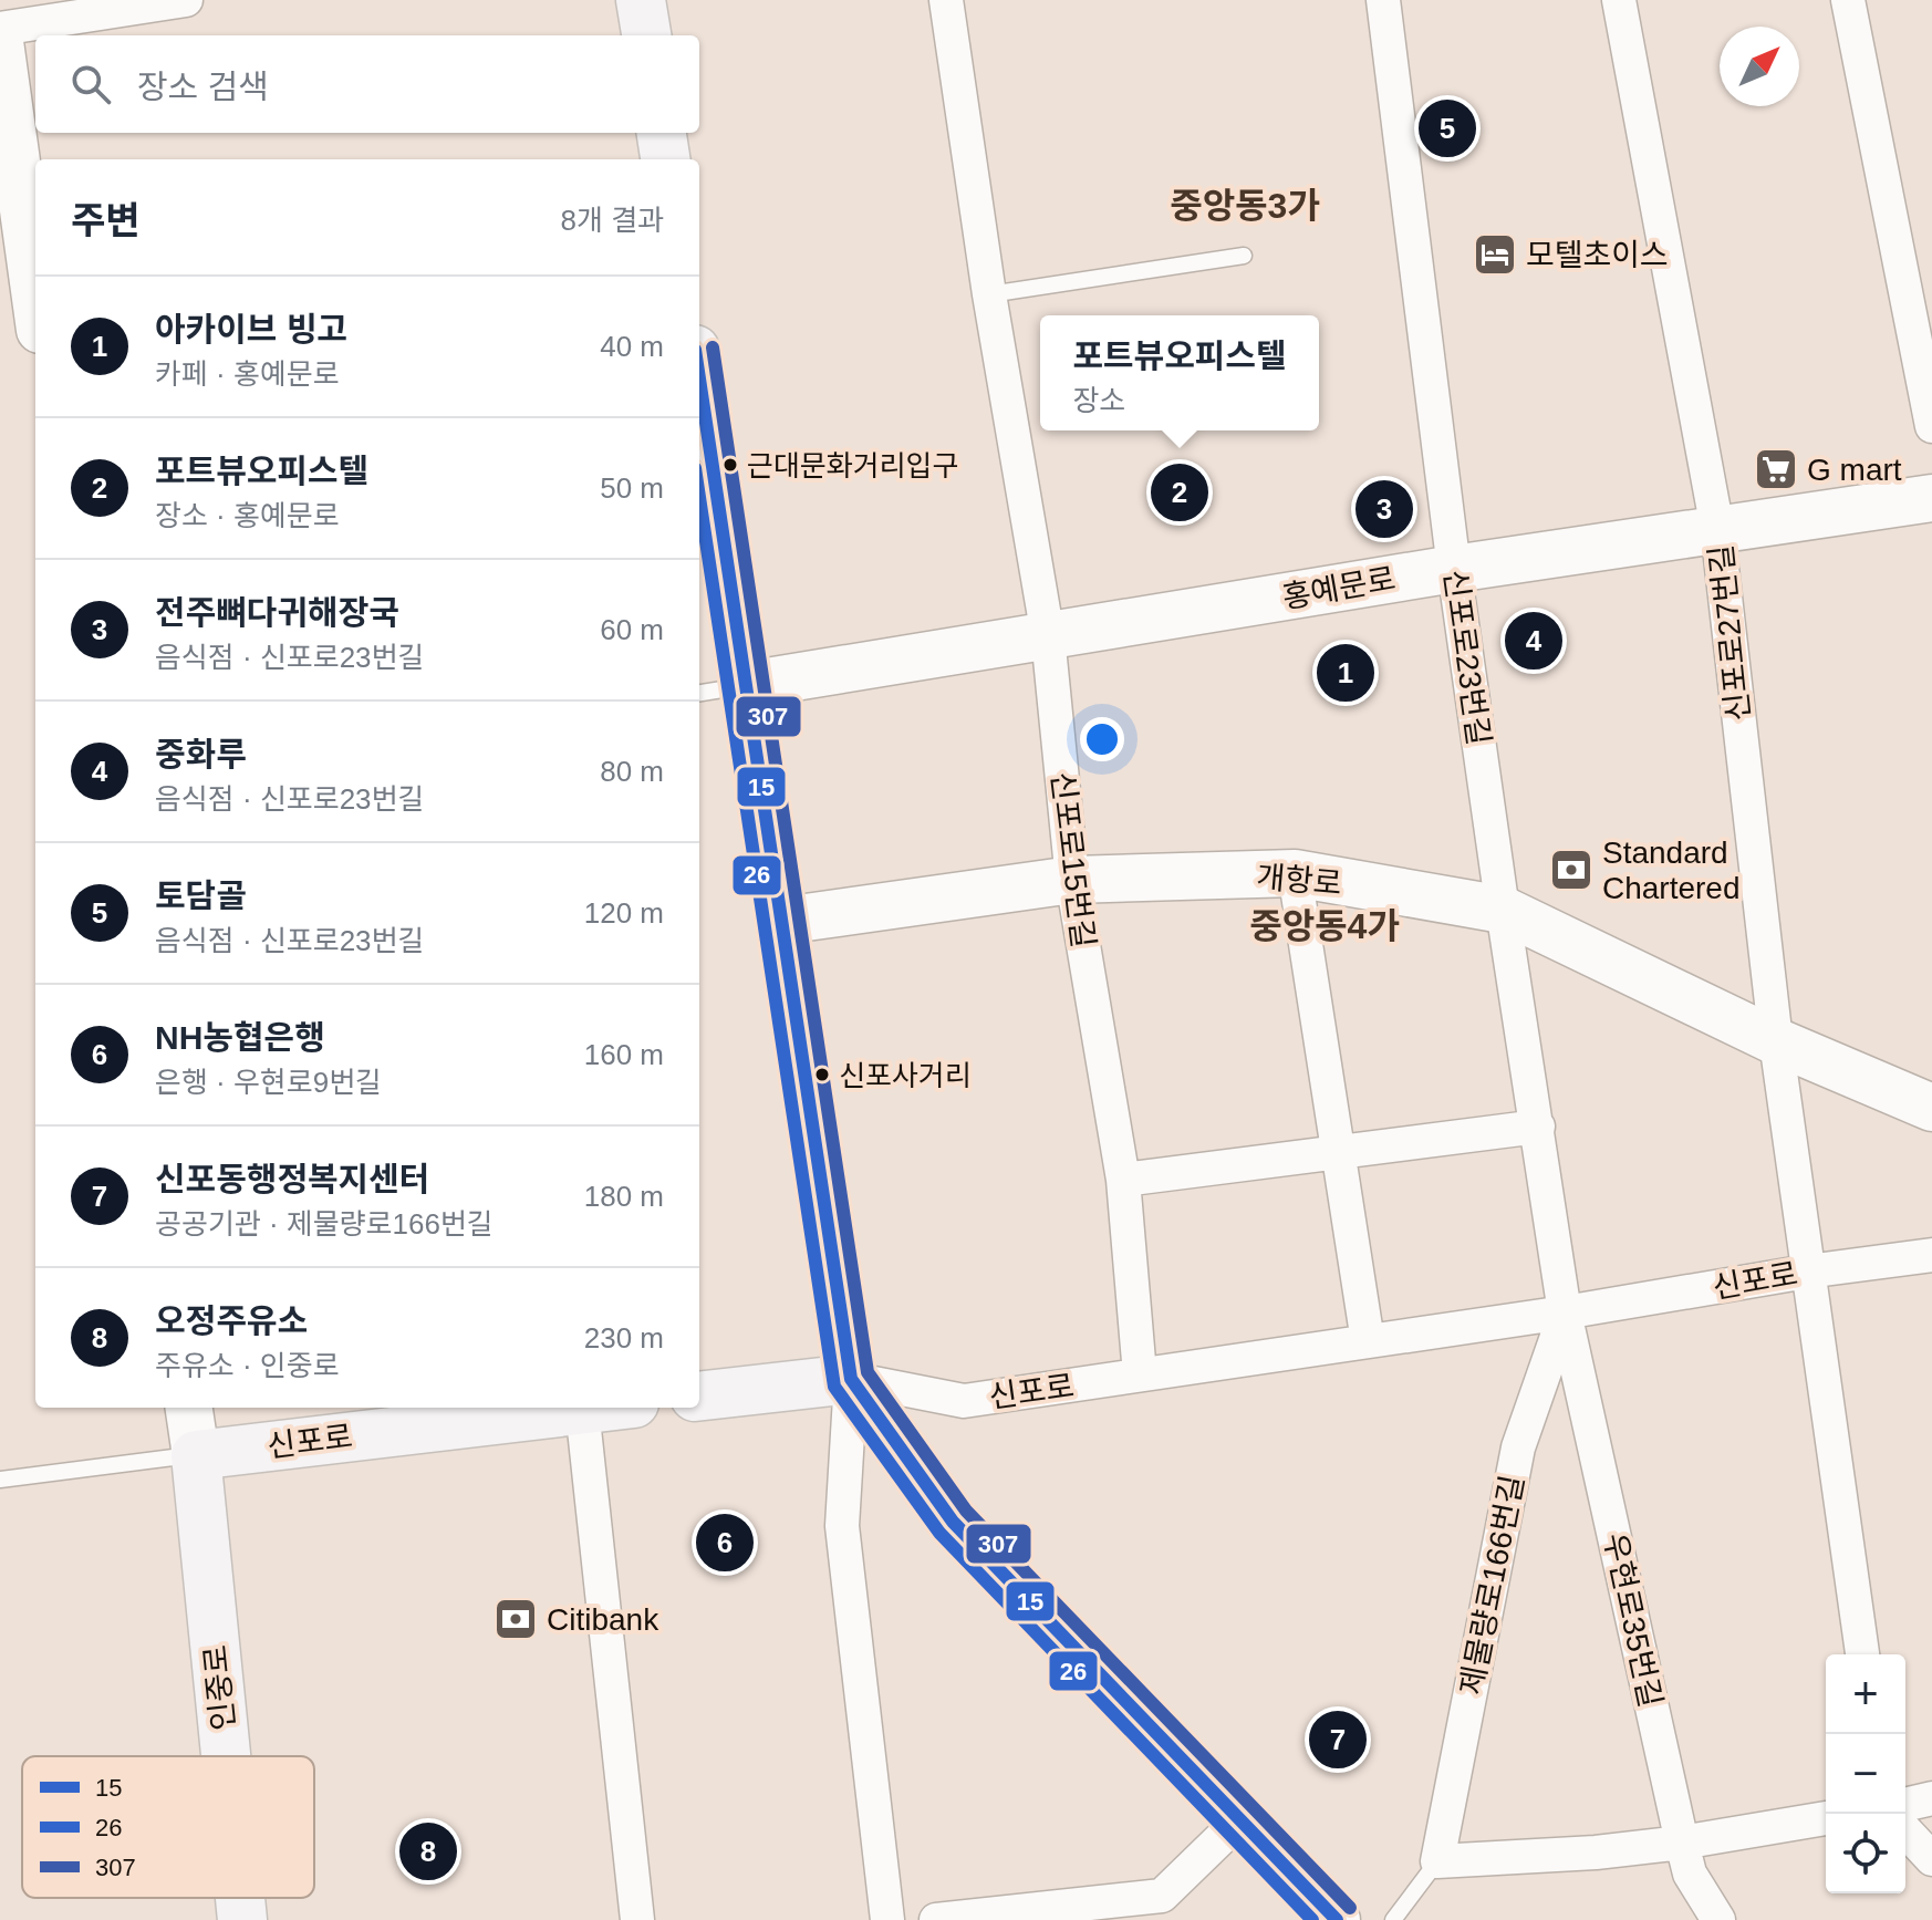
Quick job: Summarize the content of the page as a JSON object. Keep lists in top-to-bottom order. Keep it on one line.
{"streets":{"main road":["신포로","인중로"],"street":["홍예문로","신포로27번길","신포로23번길","신포로15번길","개항로","제물량로166번길","우현로35번길"]},"crossings":[["홍예문로","신포로27번길"],["홍예문로","신포로23번길"],["홍예문로","신포로15번길"],["신포로27번길","개항로"],["신포로27번길","신포로"],["신포로23번길","개항로"],["신포로23번길","신포로"],["신포로23번길","제물량로166번길"],["신포로23번길","우현로35번길"],["신포로15번길","개항로"],["신포로15번길","신포로"],["신포로","제물량로166번길"],["신포로","우현로35번길"],["신포로","인중로"],["제물량로166번길","우현로35번길"]],"districts":["중앙동3가","중앙동4가"],"places":{"hotel":["모텔초이스"],"other":["근대문화거리입구","신포사거리"],"supermarket":["G mart"],"bank":["Standard Chartered","Citibank"]},"lines":["transit line 307","transit line 15","transit line 26"],"legend":["15","26","307"],"north":"top right","page":{"search":"장소 검색","pins":["5","2","3","4","1","6","7","8"],"heading":["주변","8개 결과"],"list":[{"mark":"1","name":"아카이브 빙고","note":"카페 · 홍예문로","value":"40 m"},{"mark":"2","name":"포트뷰오피스텔","note":"장소 · 홍예문로","value":"50 m"},{"mark":"3","name":"전주뼈다귀해장국","note":"음식점 · 신포로23번길","value":"60 m"},{"mark":"4","name":"중화루","note":"음식점 · 신포로23번길","value":"80 m"},{"mark":"5","name":"토담골","note":"음식점 · 신포로23번길","value":"120 m"},{"mark":"6","name":"NH농협은행","note":"은행 · 우현로9번길","value":"160 m"},{"mark":"7","name":"신포동행정복지센터","note":"공공기관 · 제물량로166번길","value":"180 m"},{"mark":"8","name":"오정주유소","note":"주유소 · 인중로","value":"230 m"}],"popup":["포트뷰오피스텔","장소"],"map_buttons":["+","−"]}}
